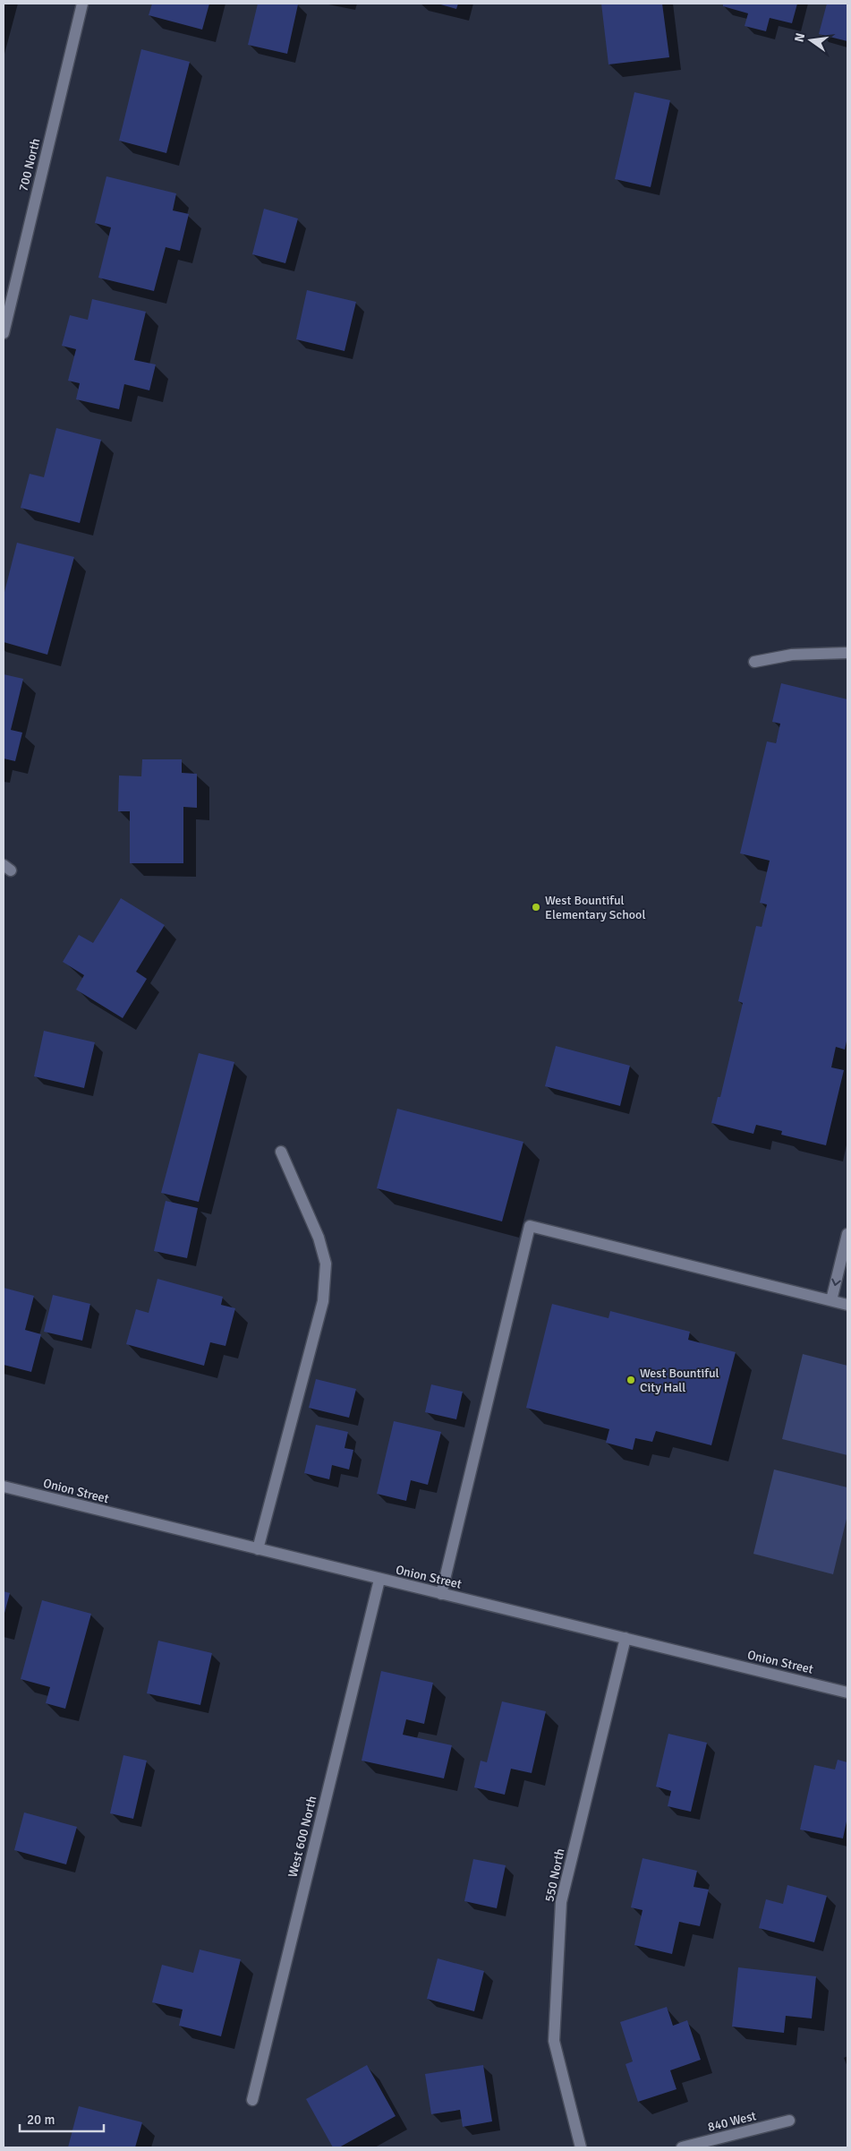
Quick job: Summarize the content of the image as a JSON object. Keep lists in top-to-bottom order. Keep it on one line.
{"streets":{"street":["700 North","Onion Street","West 600 North","550 North","840 West"]},"crossings":[["Onion Street","West 600 North"],["Onion Street","550 North"]],"places":["West Bountiful Elementary School","West Bountiful City Hall"],"scale_bar":"20 m","north":"left"}
